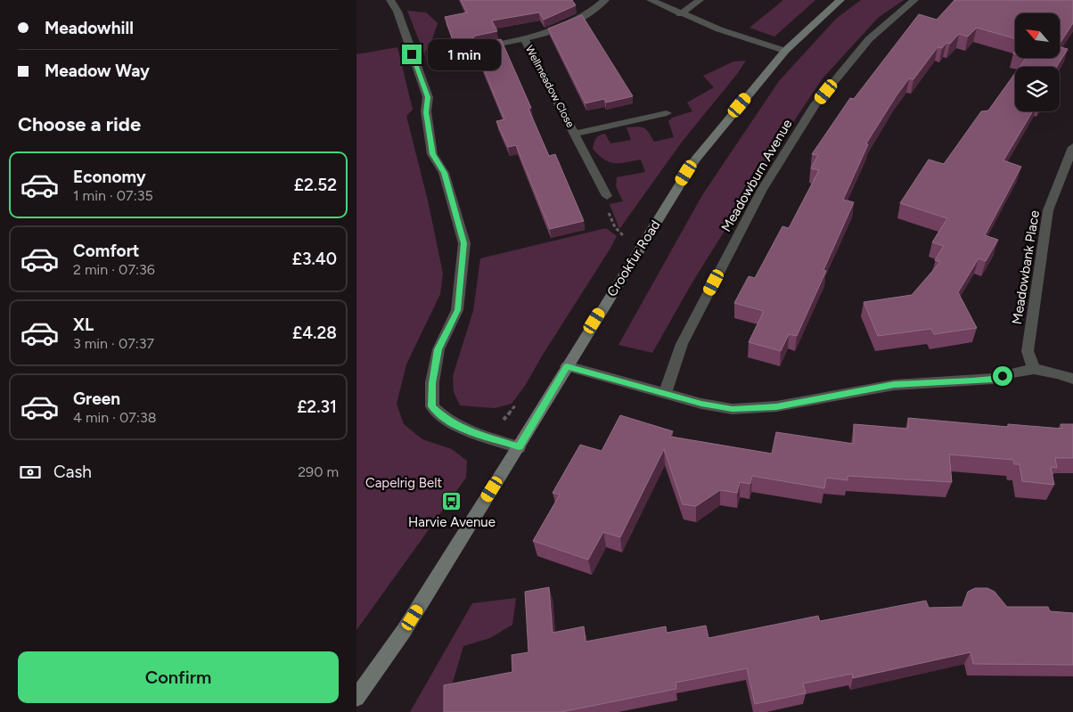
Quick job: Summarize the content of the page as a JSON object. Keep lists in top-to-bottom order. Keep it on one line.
{"streets":{"street":["Wellmeadow Close","Meadowburn Avenue","Crookfur Road","Meadowbank Place"]},"parks":["Capelrig Belt"],"places":{"bus stop":["Harvie Avenue"]},"north":"top left","page":{"banner":["Meadowhill","Meadow Way"],"bubble":"1 min","heading":"Choose a ride","list":[{"name":"Economy","note":"1 min · 07:35","value":"£2.52"},{"name":"Comfort","note":"2 min · 07:36","value":"£3.40"},{"name":"XL","note":"3 min · 07:37","value":"£4.28"},{"name":"Green","note":"4 min · 07:38","value":"£2.31"}],"pay":["Cash","290 m"],"buttons":"Confirm"}}
